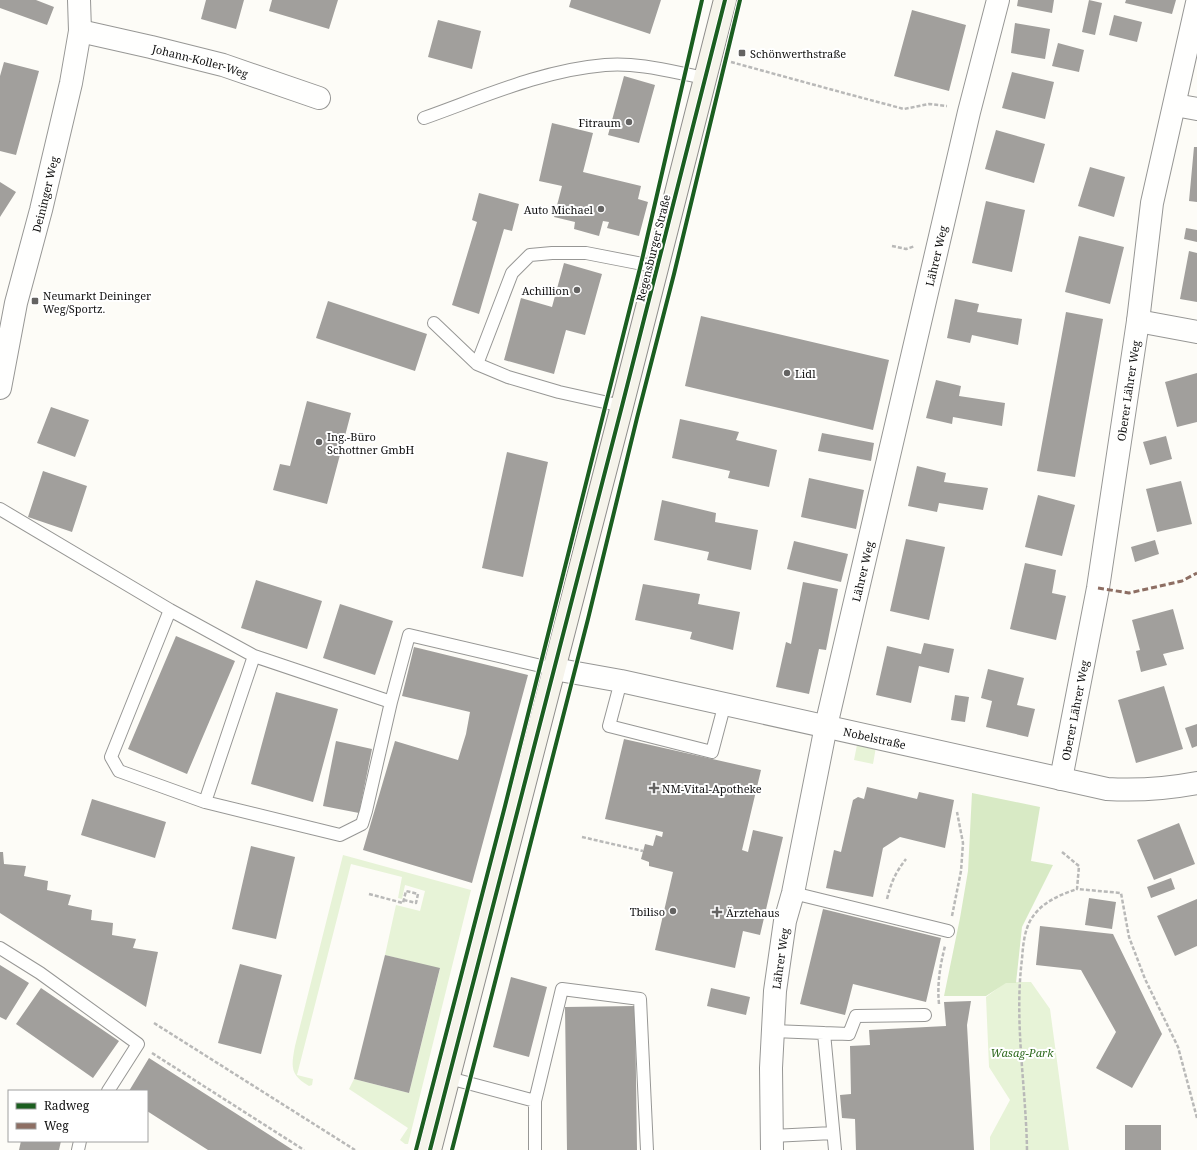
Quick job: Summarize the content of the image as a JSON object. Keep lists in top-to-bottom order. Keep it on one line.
{"streets":{"main road":["Regensburger Straße"],"street":["Johann-Koller-Weg","Deininger Weg","Lährer Weg","Oberer Lährer Weg","Nobelstraße"]},"crossings":[["Johann-Koller-Weg","Deininger Weg"],["Regensburger Straße","Nobelstraße"],["Lährer Weg","Nobelstraße"],["Oberer Lährer Weg","Nobelstraße"]],"parks":["Wasag-Park"],"places":{"transit":["Schönwerthstraße","Neumarkt Deininger Weg/Sportz."],"other":["Fitraum","Auto Michael","Achillion","Lidl","Ing.-Büro Schottner GmbH","Tbiliso"],"health":["NM-Vital-Apotheke","Ärztehaus"]},"legend":["Radweg","Weg"]}
